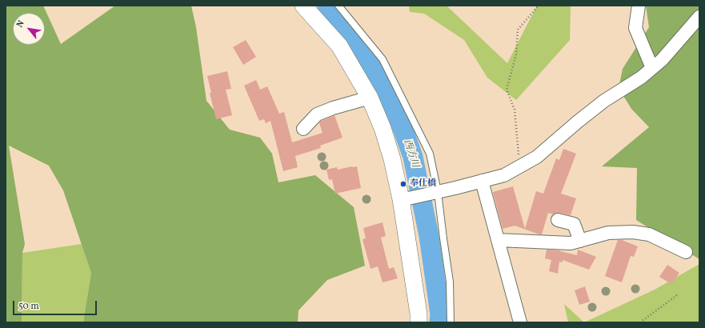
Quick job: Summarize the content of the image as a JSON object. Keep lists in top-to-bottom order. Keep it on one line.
{"water":["西方川"],"places":["奉仕橋"],"scale_bar":"50 m","north":"top left"}
